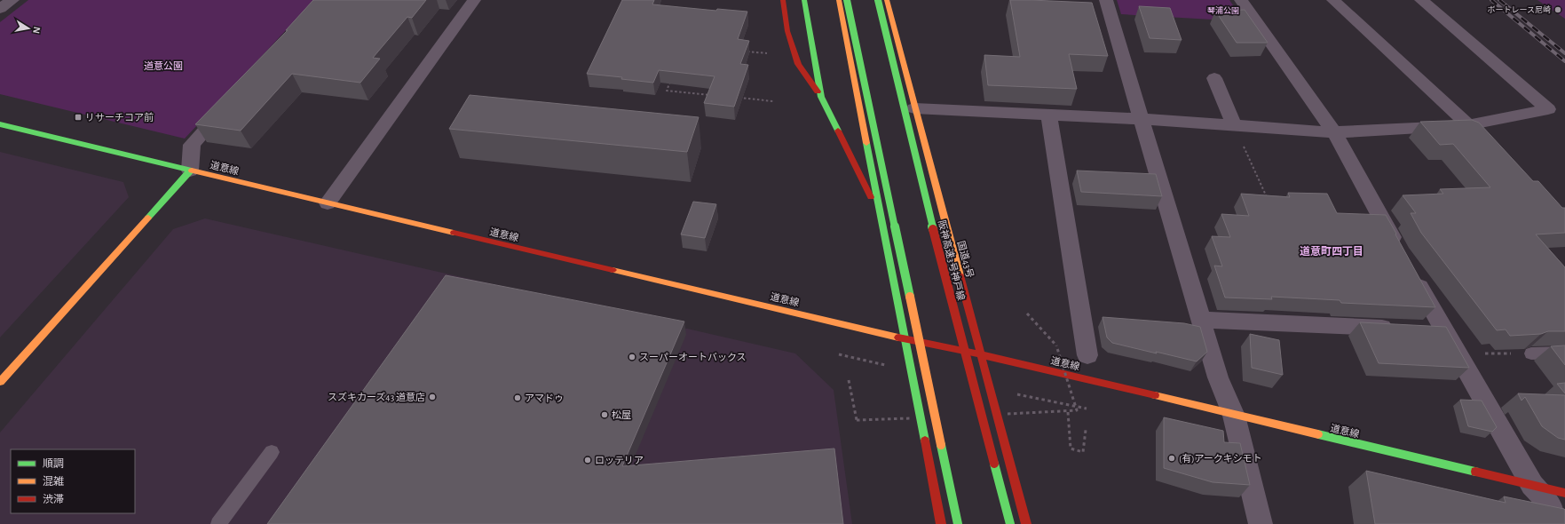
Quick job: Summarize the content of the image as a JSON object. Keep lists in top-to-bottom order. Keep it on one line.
{"streets":{"main road":["道意線","国道43号","阪神高速3号神戸線"]},"crossings":[["道意線","国道43号"]],"districts":["道意町四丁目"],"parks":["琴浦公園","道意公園"],"places":{"other":["ボートレース尼崎","スーパーオートバックス","スズキカーズ43 道意店","アマドゥ","松屋","(有)アークキシモト","ロッテリア"],"transit":["リサーチコア前"]},"legend":["順調","混雑","渋滞"],"north":"right"}
